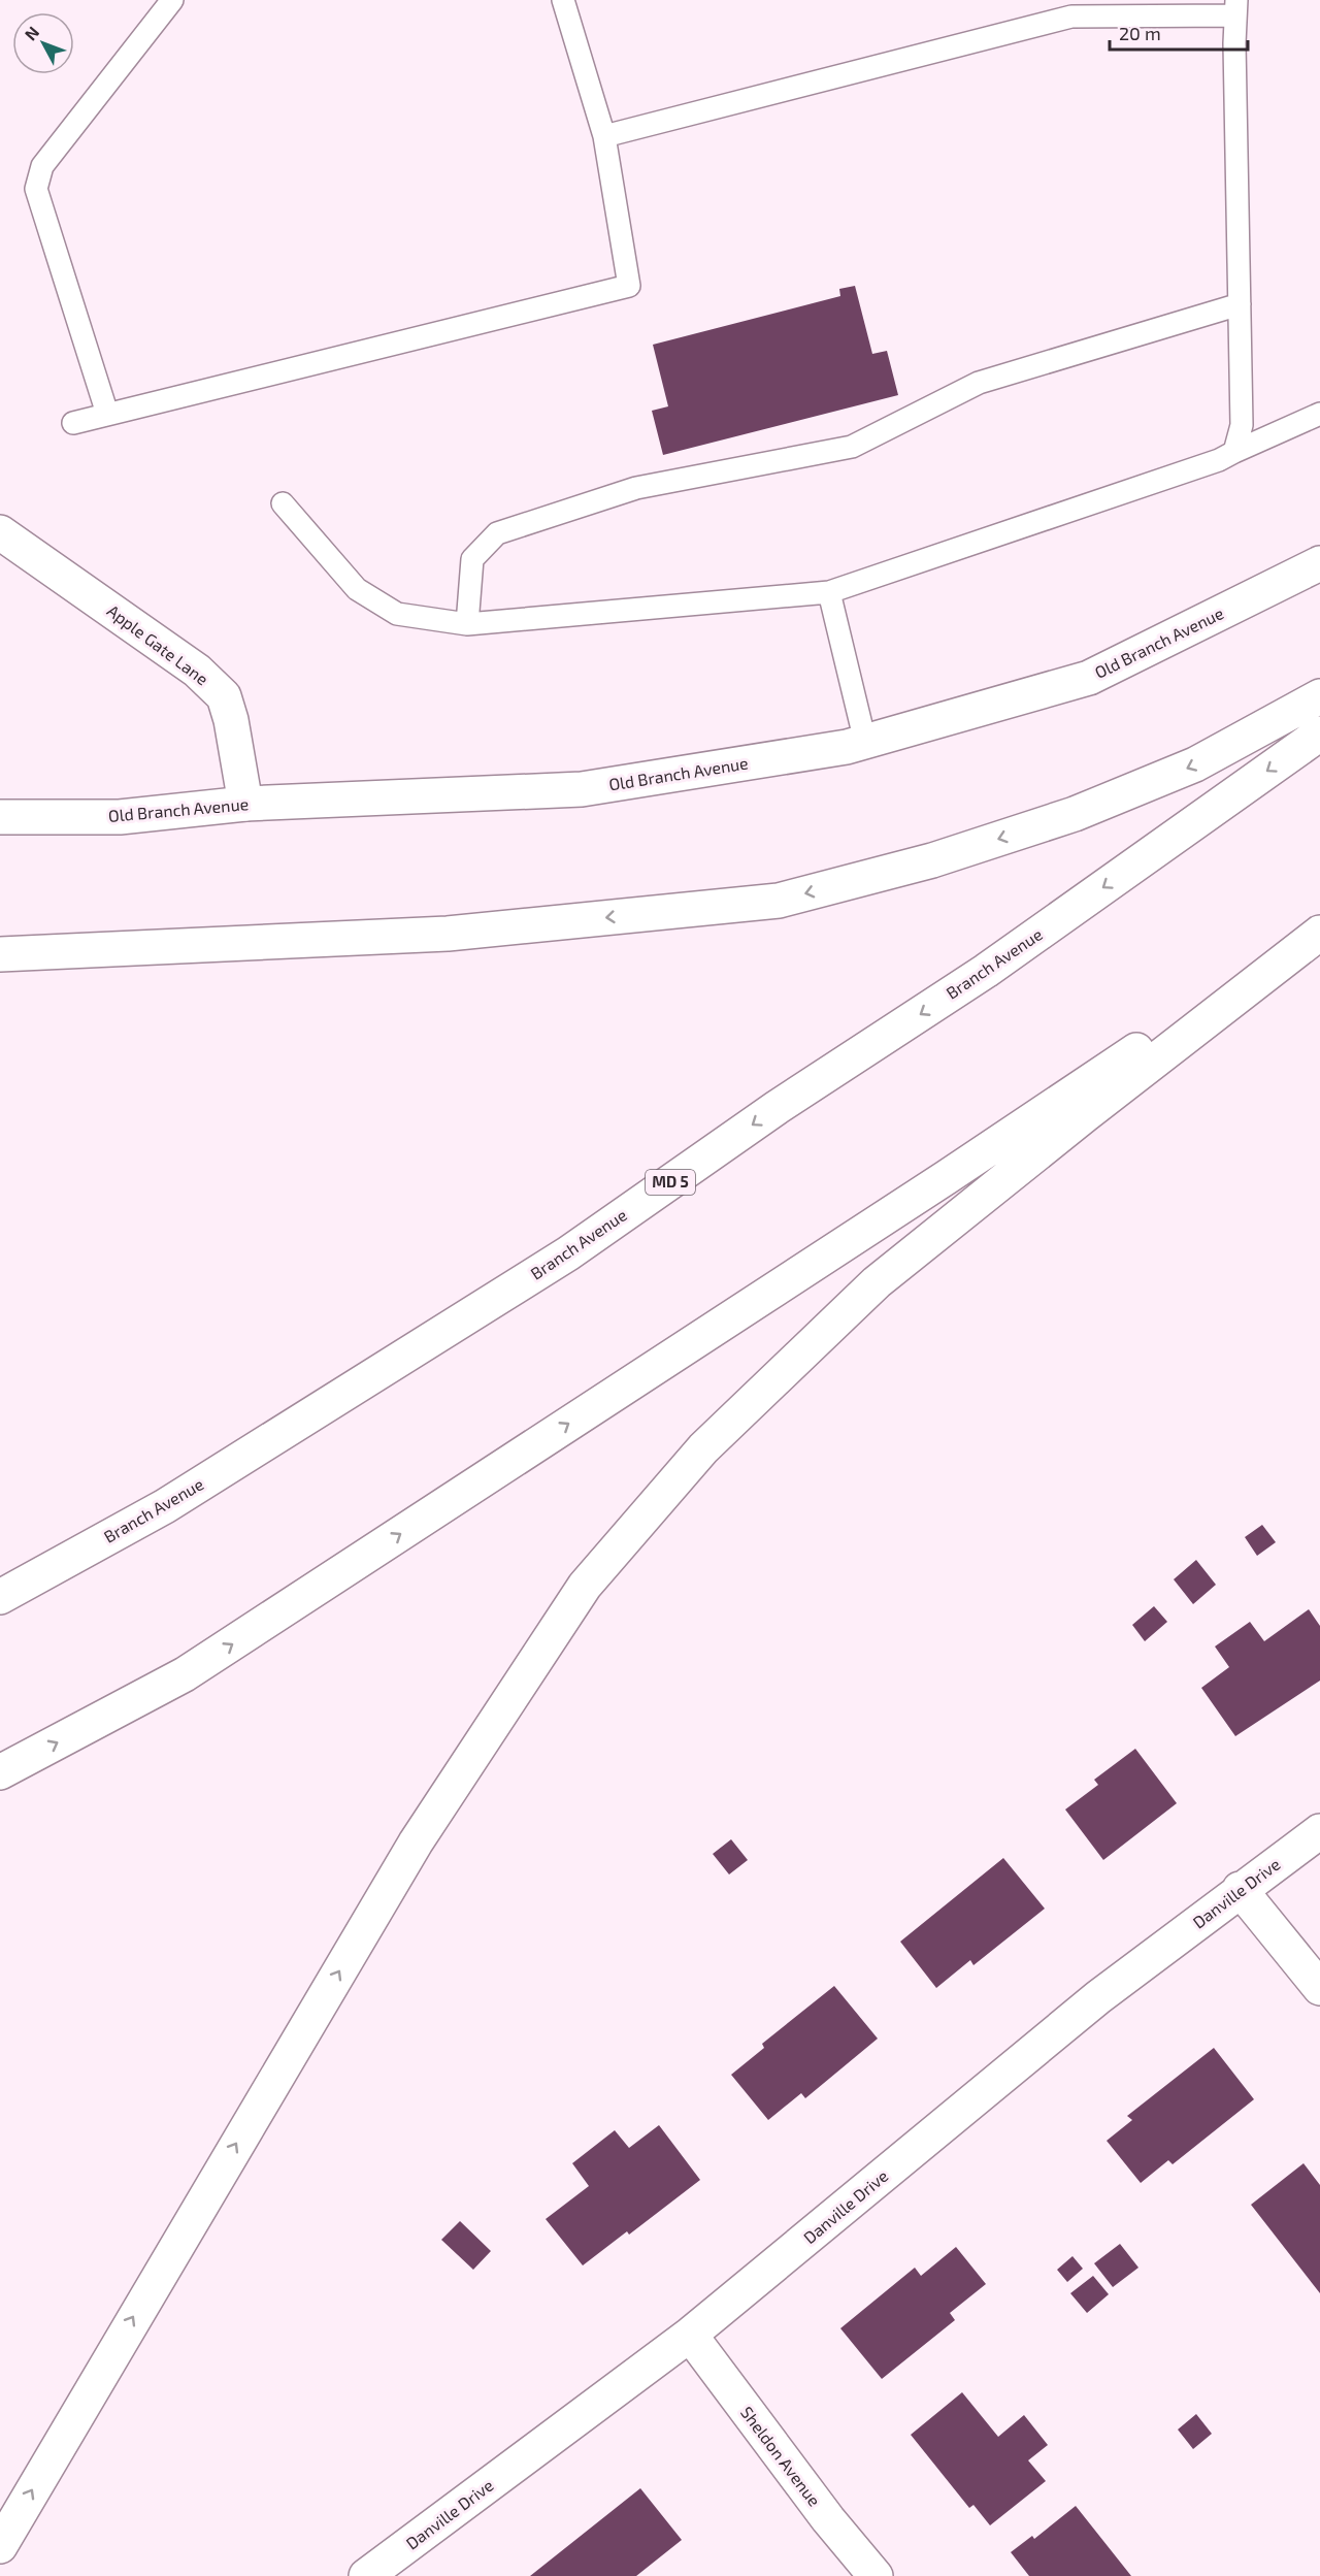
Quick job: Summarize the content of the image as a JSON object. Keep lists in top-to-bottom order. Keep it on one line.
{"streets":{"main road":["Old Branch Avenue","Apple Gate Lane","Branch Avenue","MD 5","Danville Drive","Sheldon Avenue"]},"crossings":[["Old Branch Avenue","Apple Gate Lane"],["Danville Drive","Sheldon Avenue"]],"scale_bar":"20 m","north":"top left"}
